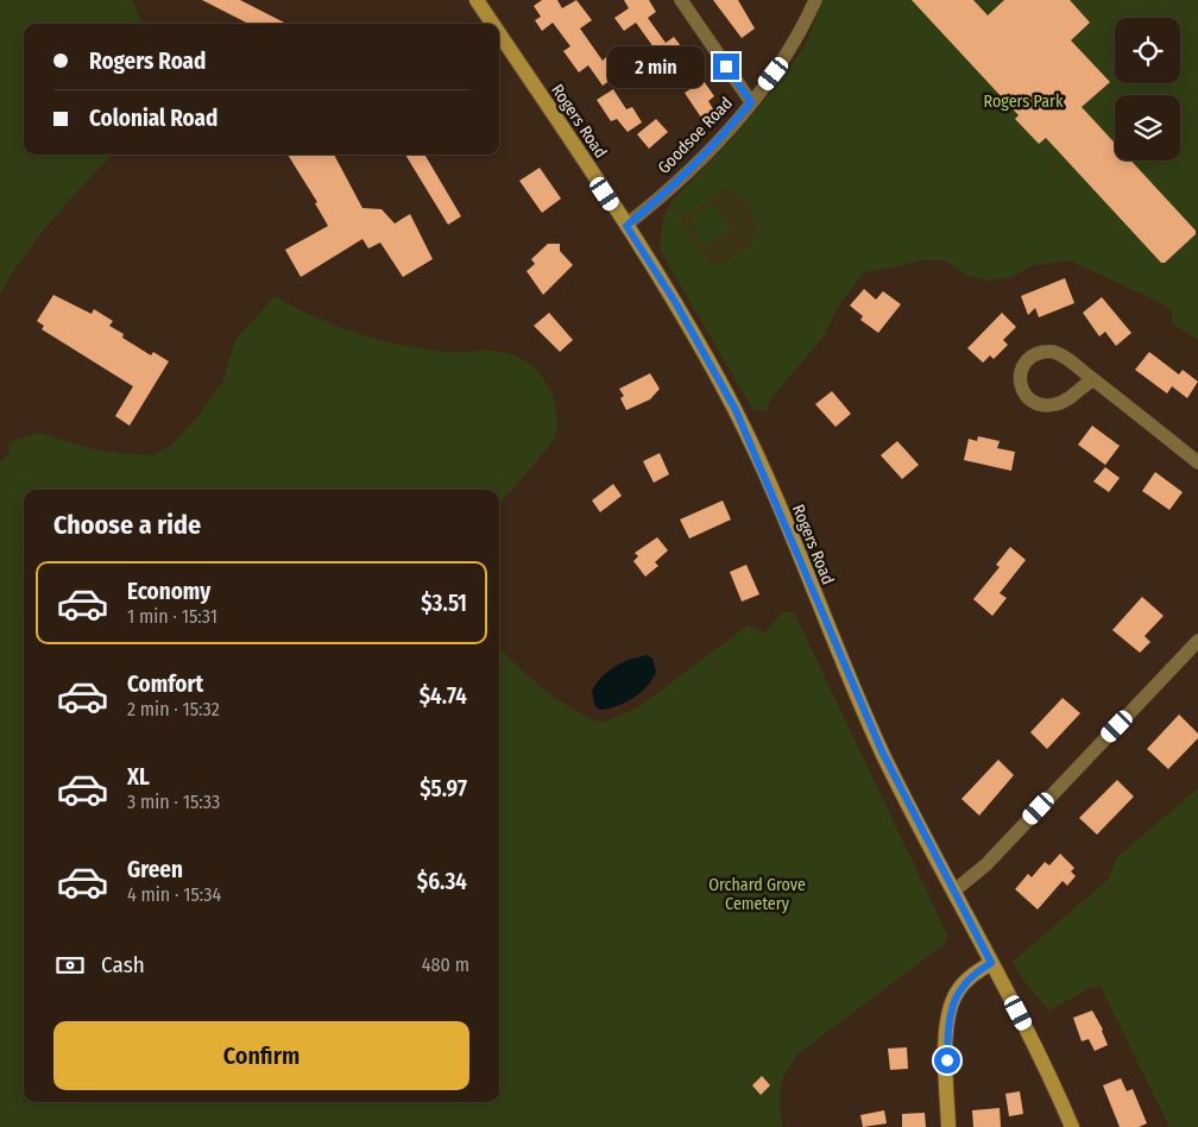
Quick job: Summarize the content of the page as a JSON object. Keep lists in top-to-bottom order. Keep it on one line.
{"streets":{"main road":["Rogers Road"],"street":["Goodsoe Road"]},"crossings":[["Rogers Road","Goodsoe Road"]],"parks":["Rogers Park","Orchard Grove Cemetery"],"page":{"banner":["Rogers Road","Colonial Road"],"bubble":"2 min","heading":"Choose a ride","list":[{"name":"Economy","note":"1 min · 15:31","value":"$3.51"},{"name":"Comfort","note":"2 min · 15:32","value":"$4.74"},{"name":"XL","note":"3 min · 15:33","value":"$5.97"},{"name":"Green","note":"4 min · 15:34","value":"$6.34"}],"pay":["Cash","480 m"],"buttons":"Confirm"}}
